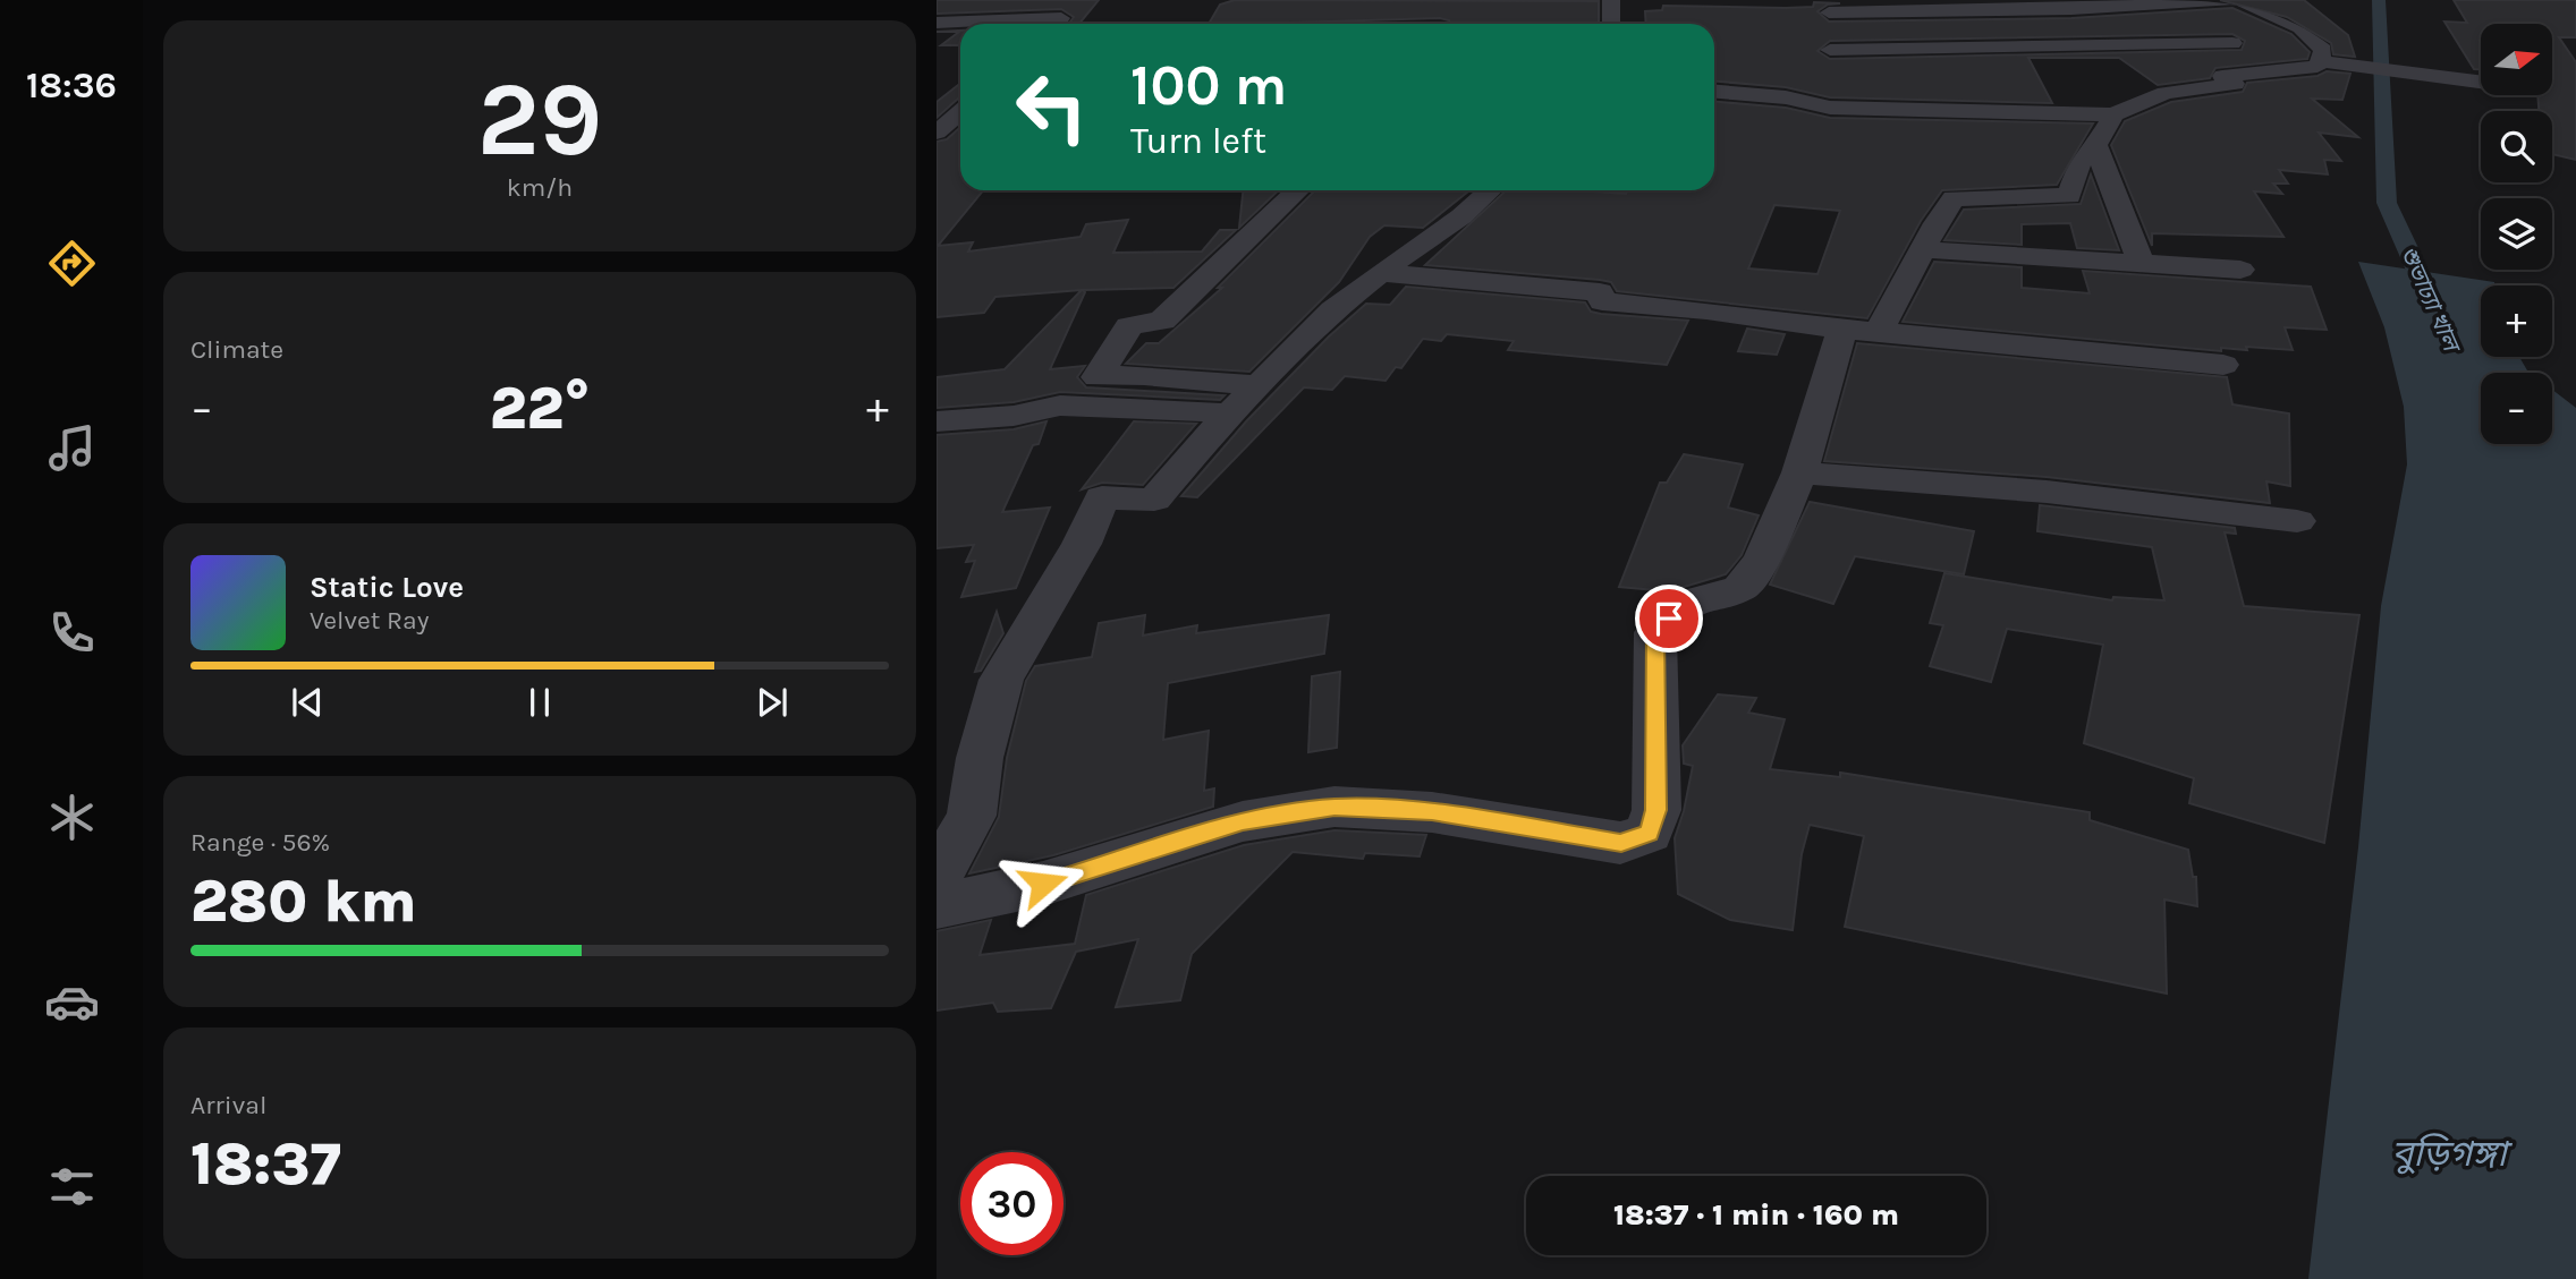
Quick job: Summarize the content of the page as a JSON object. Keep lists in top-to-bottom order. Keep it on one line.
{"water":["শুভাঢ্যা খাল","বুড়িগঙ্গা"],"north":"right","page":{"tabs":"18:36","tile":[["29","km/h"],"Climate",["Range · 56%","280 km"],["Arrival","18:37"]],"map_buttons":["+","−"],"turn":["100 m","Turn left"],"heat":["−","22°","+"],"song":["Static Love","Velvet Ray"],"limit":"30","trip":"18:37 · 1 min · 160 m"}}
